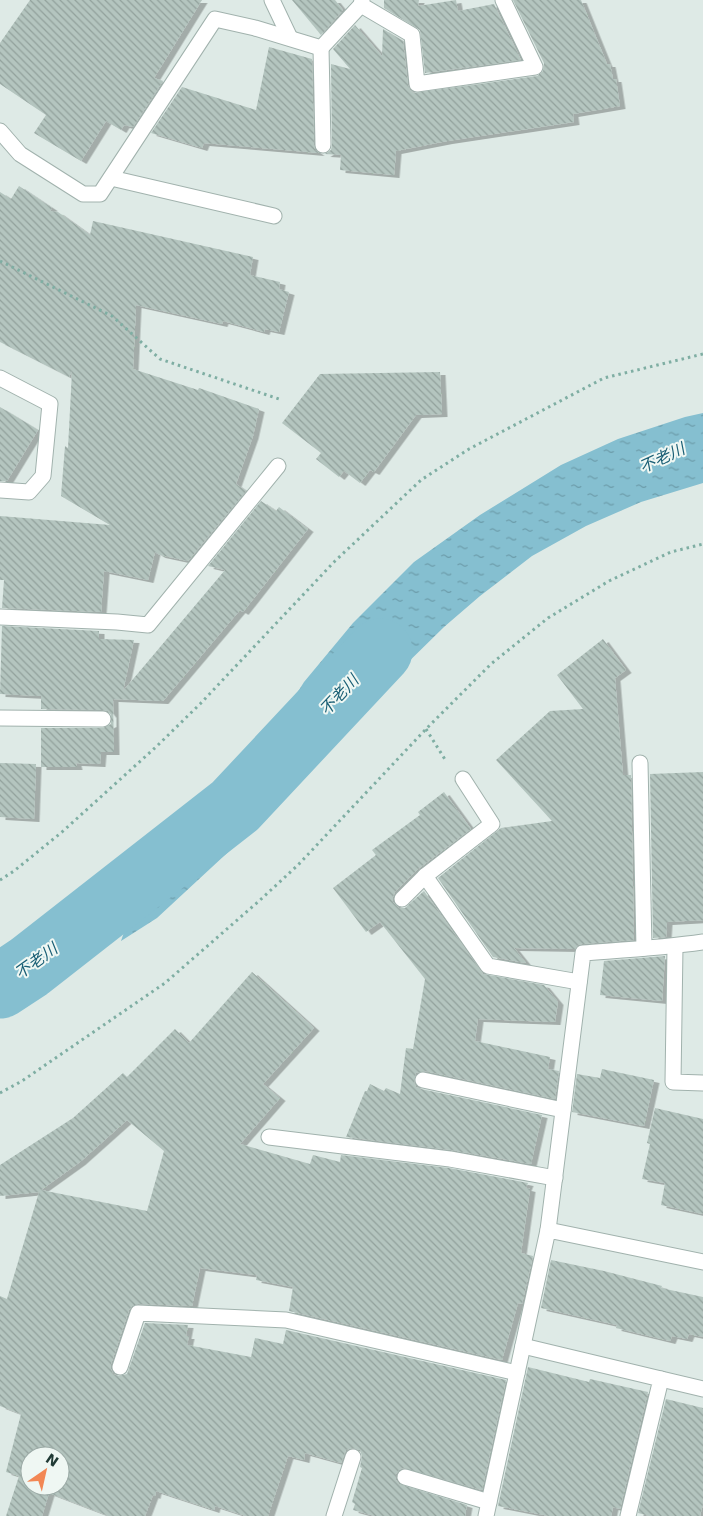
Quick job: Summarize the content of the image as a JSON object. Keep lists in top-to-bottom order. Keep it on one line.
{"water":["不老川"],"north":"top right"}
